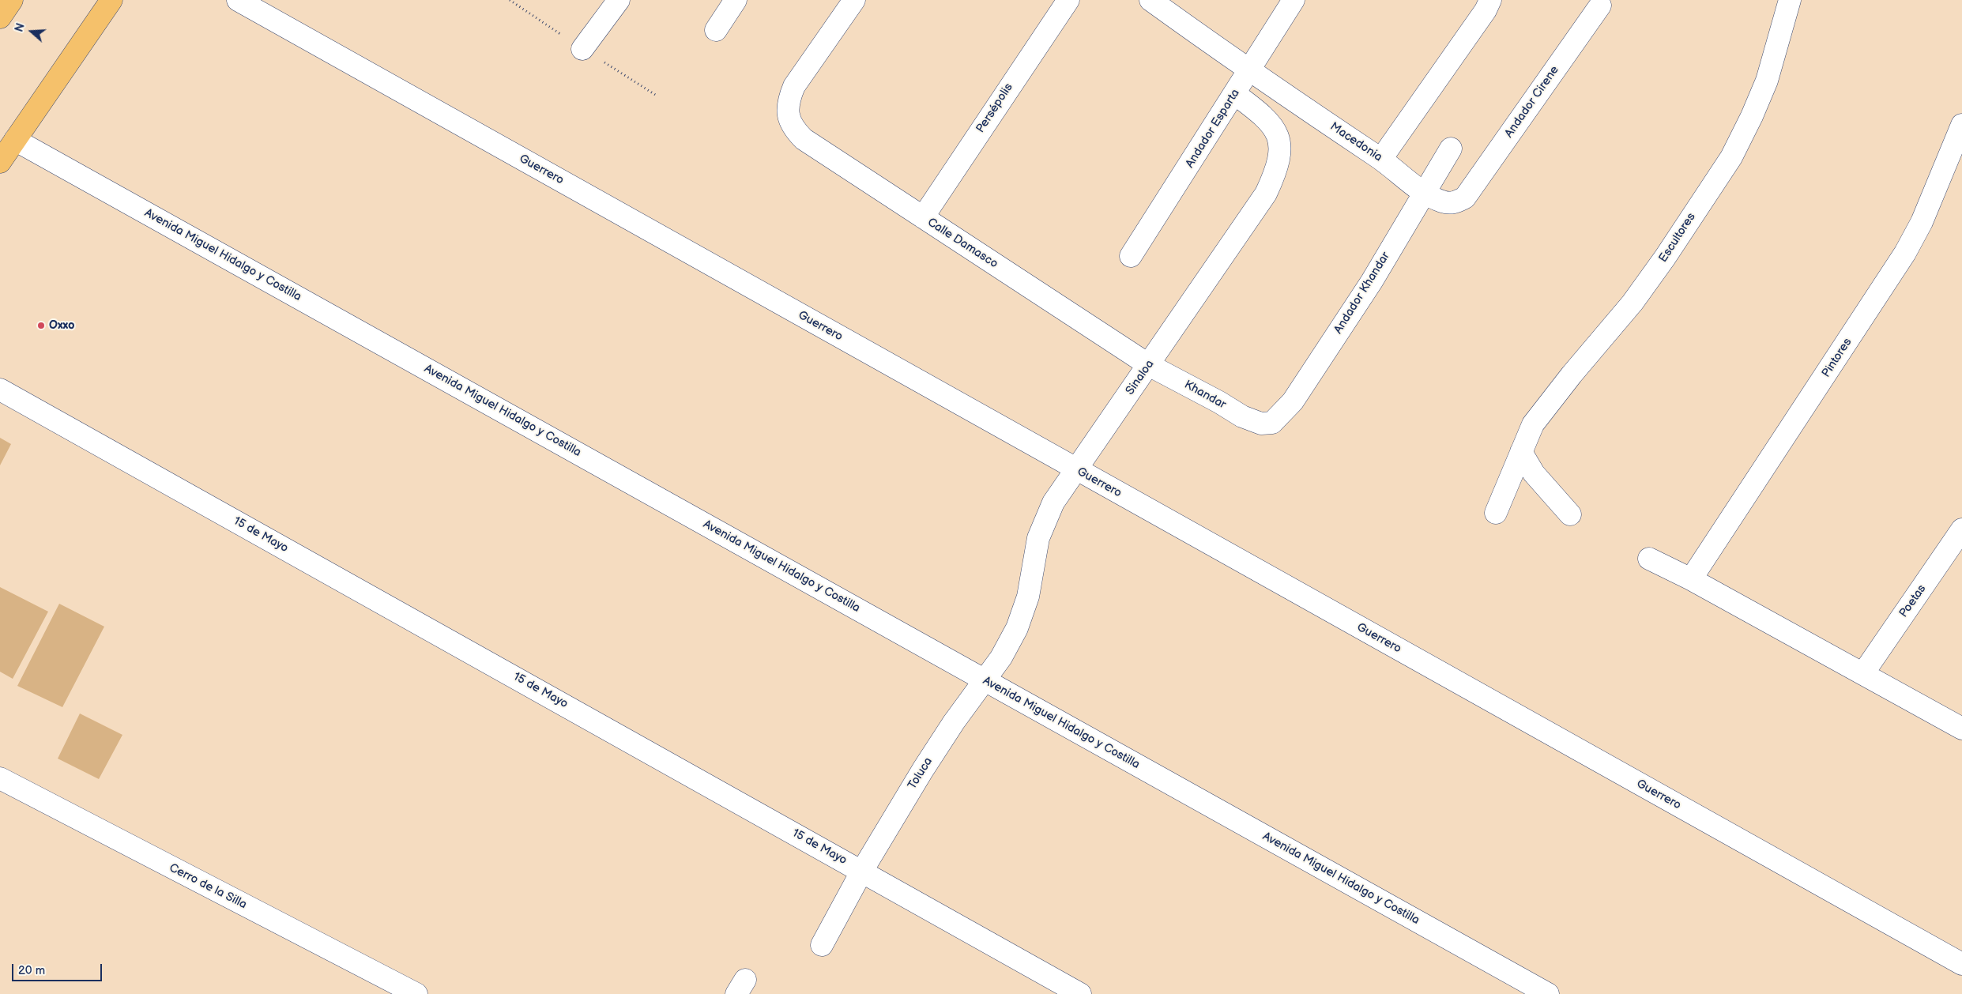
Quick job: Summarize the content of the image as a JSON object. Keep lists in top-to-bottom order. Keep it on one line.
{"streets":{"street":["Andador Cirene","Persépolis","Andador Esparta","Macedonia","Guerrero","Escultores","Calle Damasco","Avenida Miguel Hidalgo y Costilla","Andador Khandar","Pintores","Sinaloa","Khandar","15 de Mayo","Poetas","Toluca","Cerro de la Silla"]},"crossings":[["Andador Cirene","Macedonia"],["Persépolis","Calle Damasco"],["Andador Esparta","Macedonia"],["Andador Esparta","Sinaloa"],["Macedonia","Andador Khandar"],["Guerrero","Sinaloa"],["Calle Damasco","Sinaloa"],["Calle Damasco","Khandar"],["Avenida Miguel Hidalgo y Costilla","Sinaloa"],["Avenida Miguel Hidalgo y Costilla","Toluca"],["Andador Khandar","Khandar"],["Sinaloa","Khandar"],["Sinaloa","Toluca"],["15 de Mayo","Toluca"]],"places":["Oxxo"],"scale_bar":"20 m","north":"left"}
